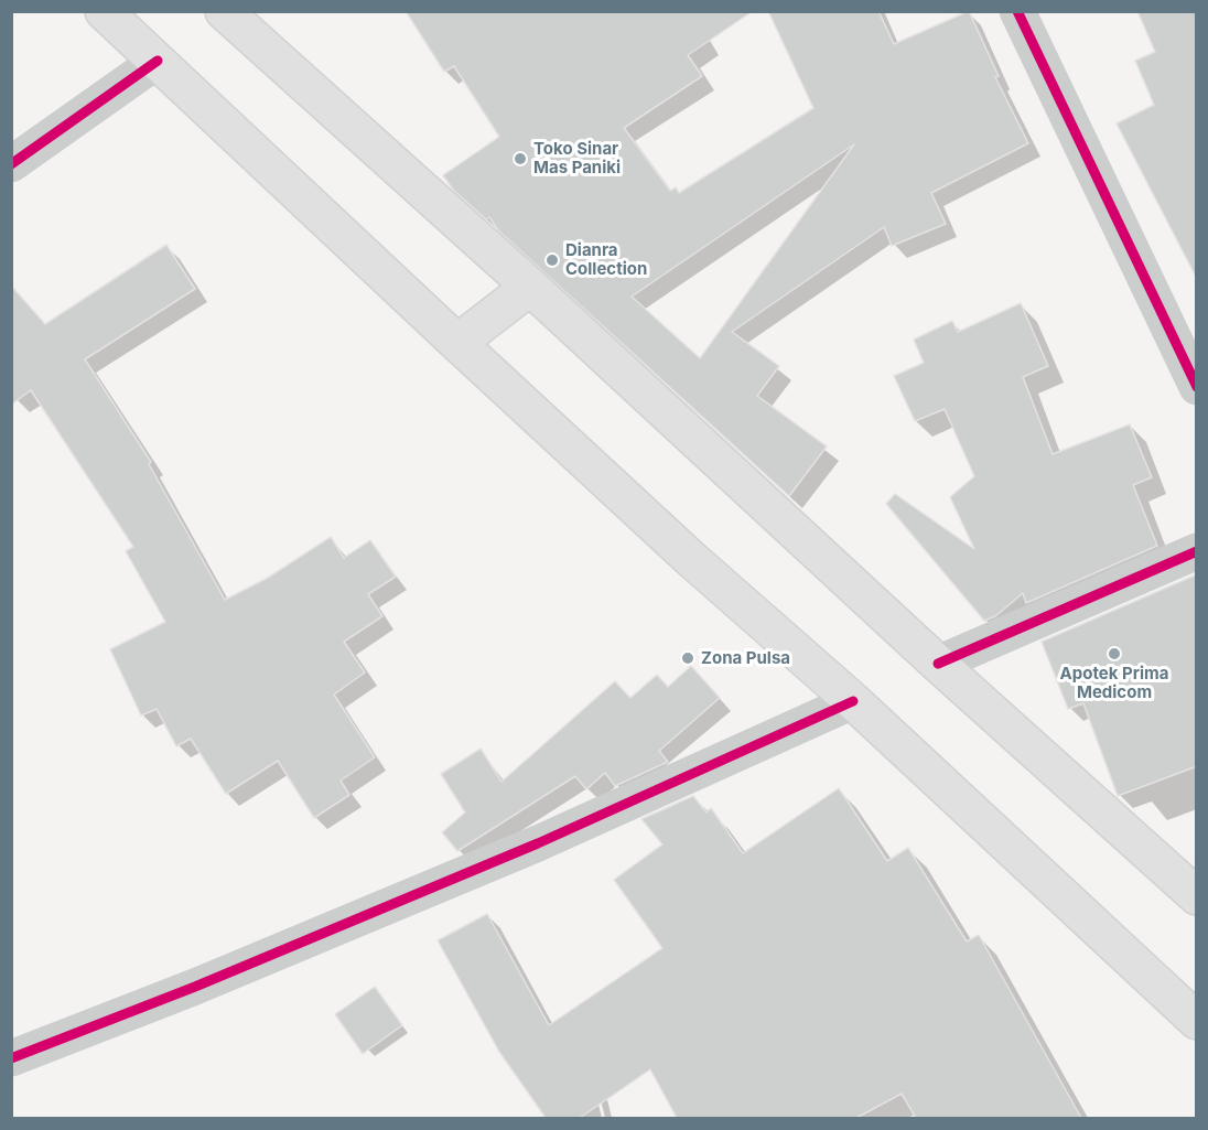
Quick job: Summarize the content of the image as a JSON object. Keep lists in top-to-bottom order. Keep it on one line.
{"places":["Toko Sinar Mas Paniki","Dianra Collection","Apotek Prima Medicom","Zona Pulsa"]}
